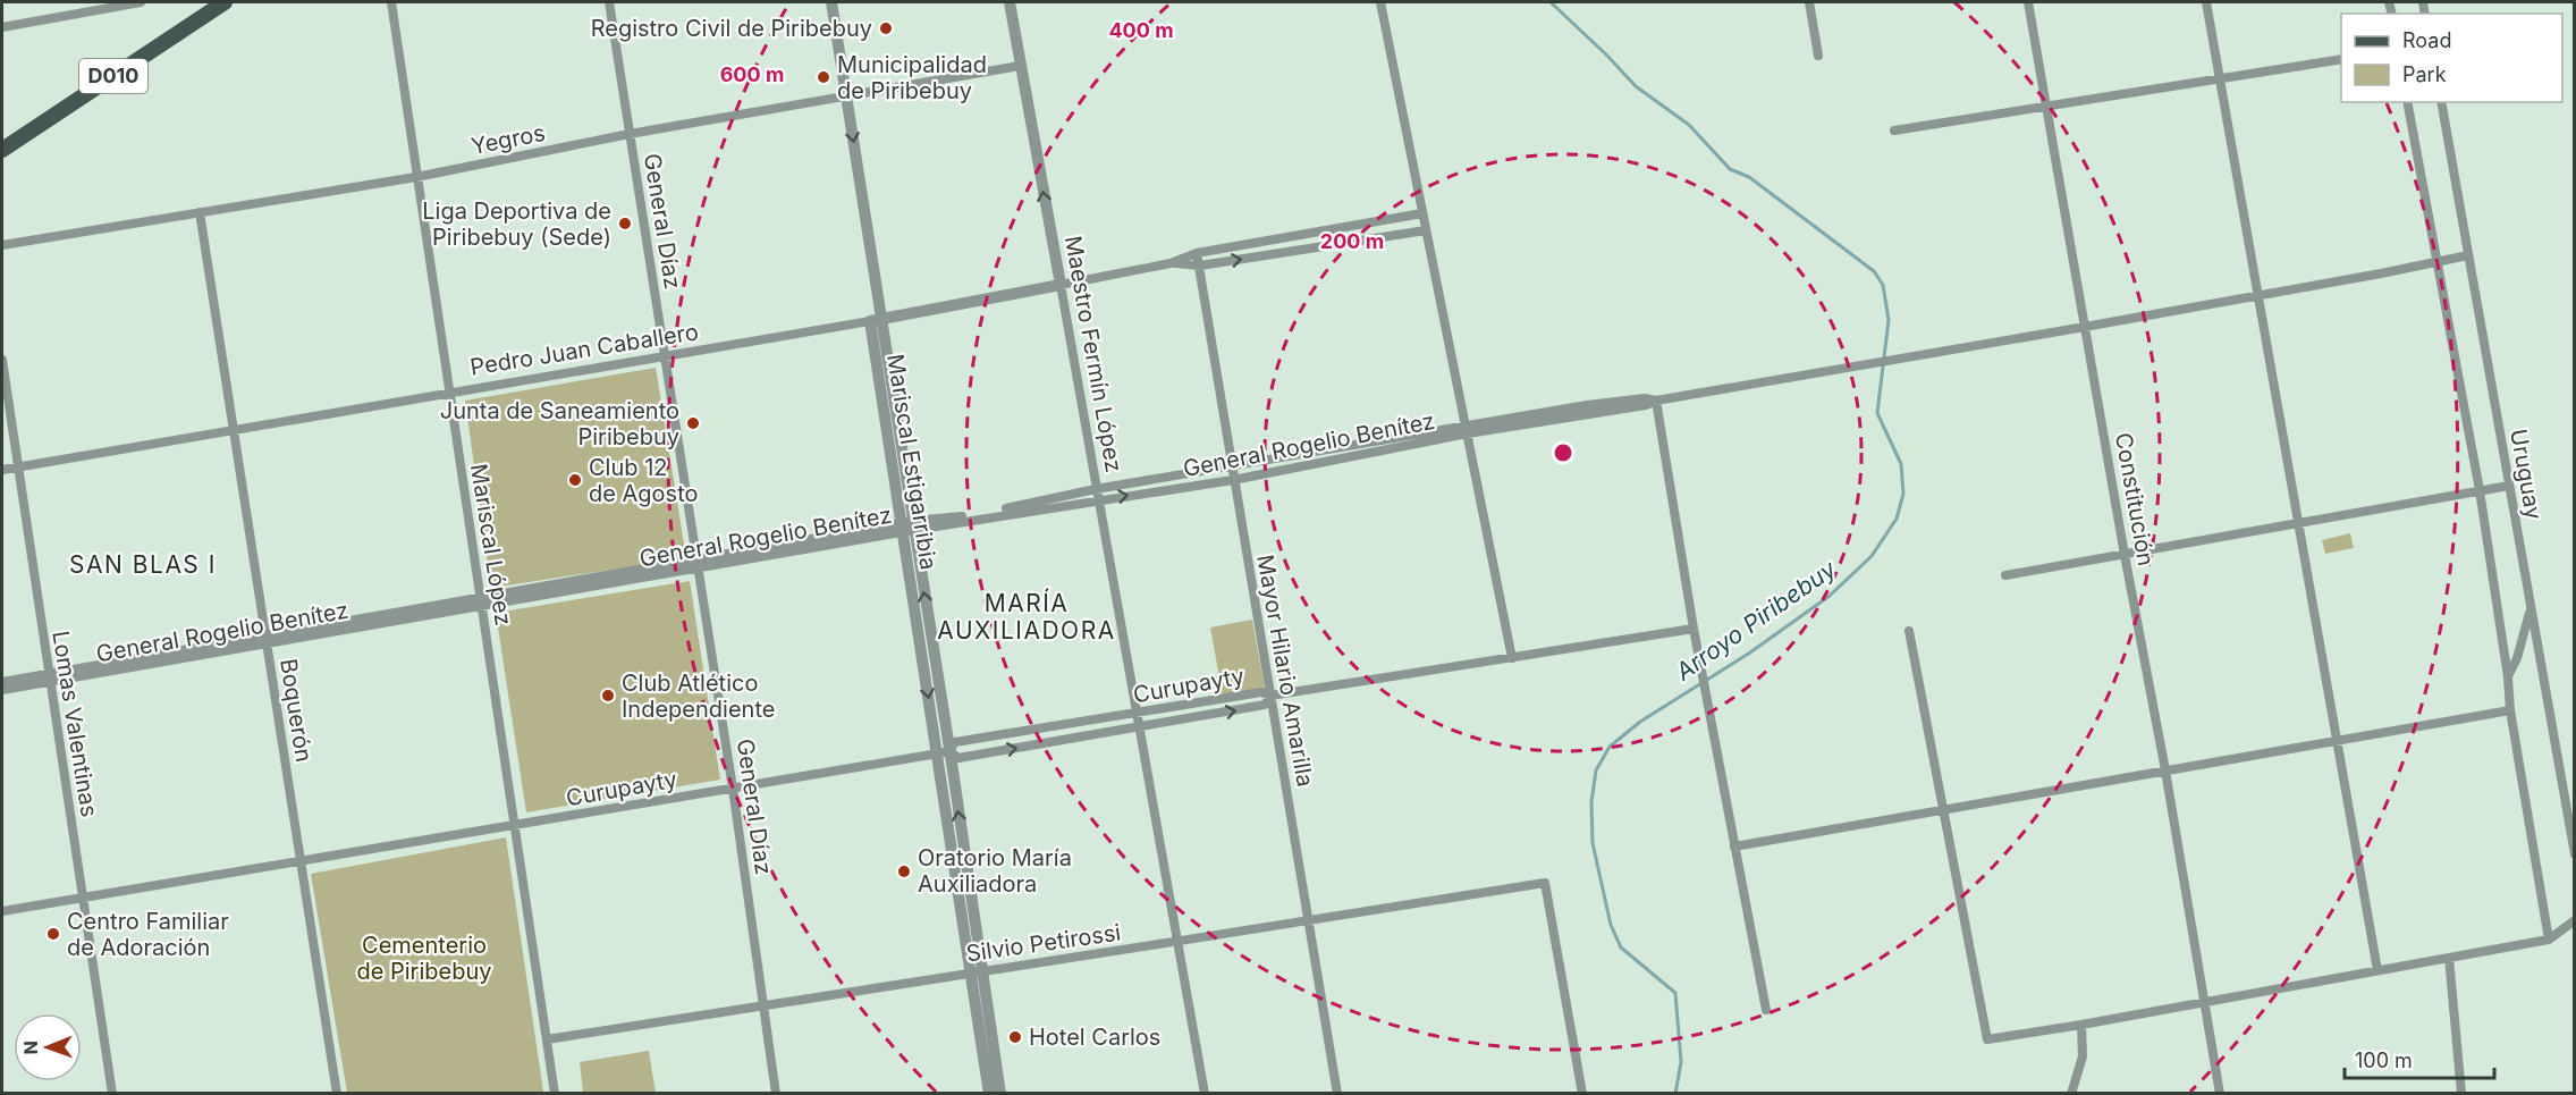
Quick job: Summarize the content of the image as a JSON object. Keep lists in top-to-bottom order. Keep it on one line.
{"streets":{"main road":["D010"],"street":["Yegros","General Díaz","Pedro Juan Caballero","Maestro Fermín López","General Rogelio Benítez","Uruguay","Constitución","Mariscal López","Mayor Hilario Amarilla","Curupayty","Boquerón","Lomas Valentinas","Silvio Petirossi"]},"crossings":[["Yegros","General Díaz"],["Yegros","Maestro Fermín López"],["Yegros","Mariscal López"],["Yegros","Boquerón"],["General Díaz","Pedro Juan Caballero"],["General Díaz","General Rogelio Benítez"],["General Díaz","Curupayty"],["General Díaz","Silvio Petirossi"],["Pedro Juan Caballero","Maestro Fermín López"],["Pedro Juan Caballero","Mariscal López"],["Pedro Juan Caballero","Boquerón"],["Pedro Juan Caballero","Lomas Valentinas"],["Maestro Fermín López","General Rogelio Benítez"],["Maestro Fermín López","Curupayty"],["Maestro Fermín López","Silvio Petirossi"],["General Rogelio Benítez","Uruguay"],["General Rogelio Benítez","Constitución"],["General Rogelio Benítez","Mariscal López"],["General Rogelio Benítez","Mayor Hilario Amarilla"],["General Rogelio Benítez","Boquerón"],["General Rogelio Benítez","Lomas Valentinas"],["Mariscal López","Curupayty"],["Mariscal López","Silvio Petirossi"],["Mayor Hilario Amarilla","Curupayty"],["Mayor Hilario Amarilla","Silvio Petirossi"],["Curupayty","Boquerón"],["Curupayty","Lomas Valentinas"]],"districts":["SAN BLAS I","MARÍA AUXILIADORA"],"water":["Arroyo Piribebuy"],"parks":["Cementerio de Piribebuy"],"places":["Registro Civil de Piribebuy","Municipalidad de Piribebuy","Liga Deportiva de Piribebuy (Sede)","Junta de Saneamiento Piribebuy","Club 12 de Agosto","Club Atlético Independiente","Oratorio María Auxiliadora","Centro Familiar de Adoración","Hotel Carlos"],"legend":["Road","Park"],"scale_bar":"100 m","north":"left","rings":["400 m","600 m","200 m"]}
